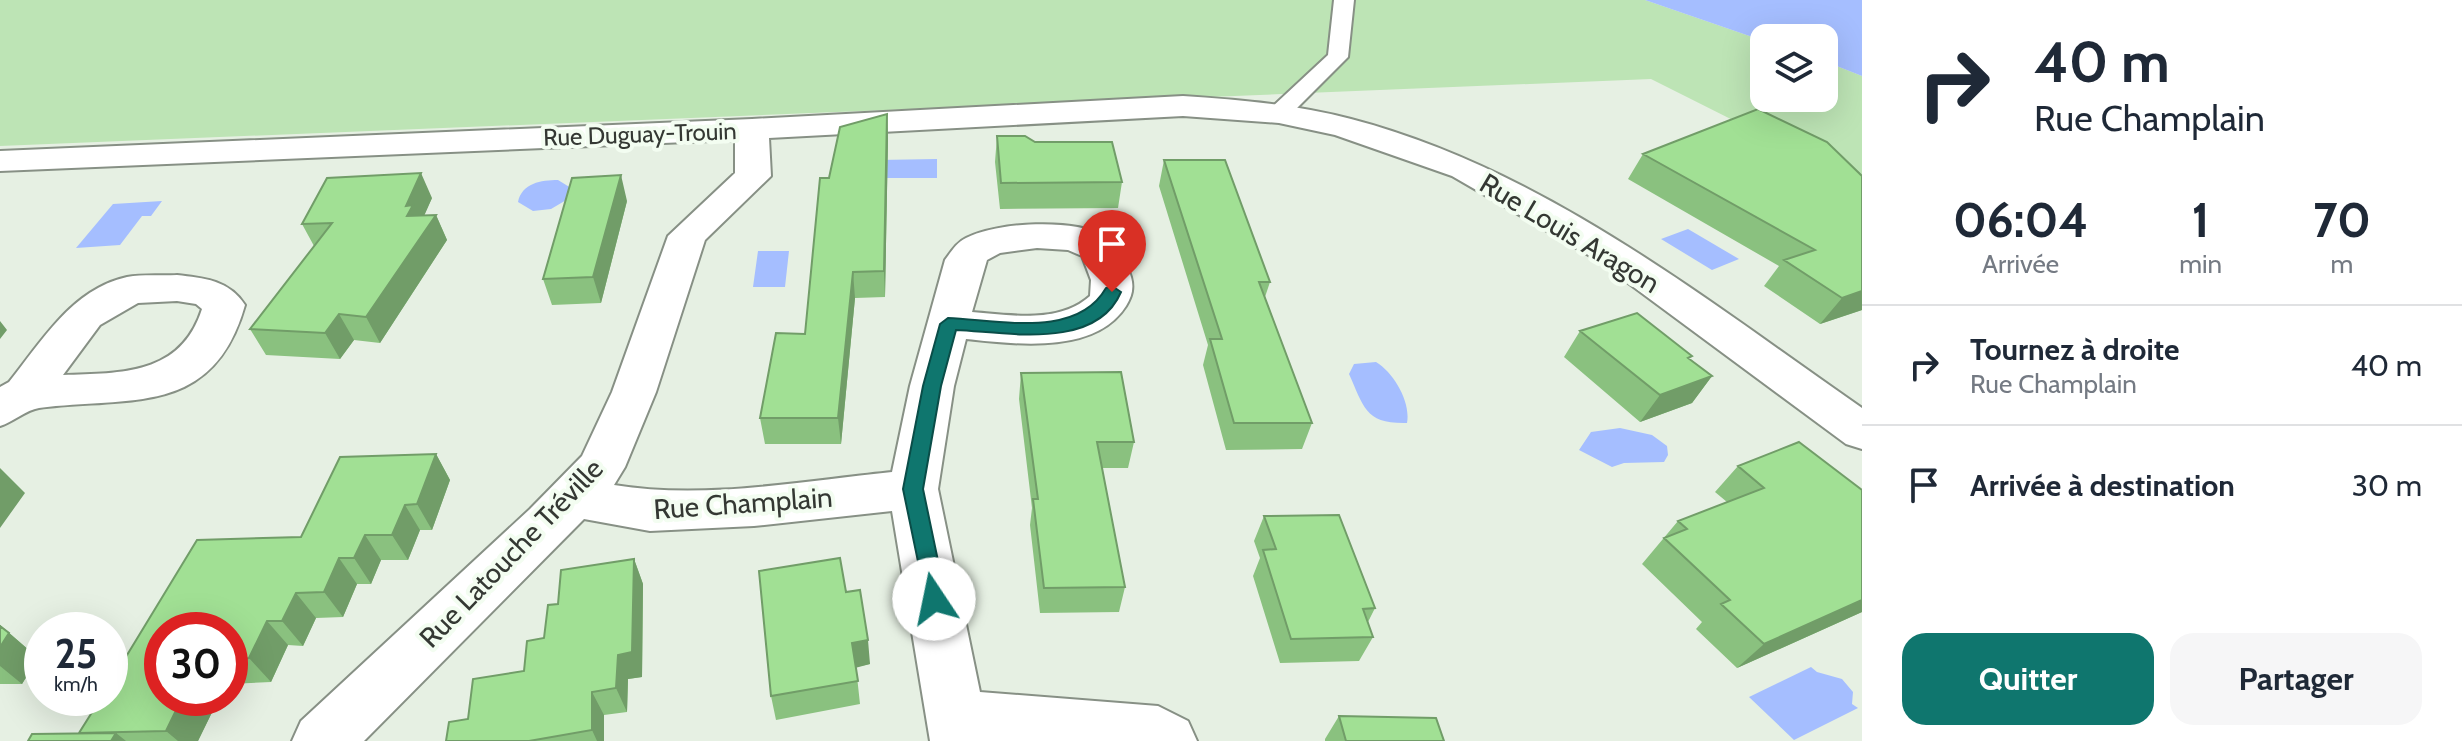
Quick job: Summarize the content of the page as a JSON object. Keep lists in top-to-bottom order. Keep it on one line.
{"streets":{"street":["Rue Duguay-Trouin","Rue Louis Aragon","Rue Champlain","Rue Latouche Tréville"]},"crossings":[["Rue Duguay-Trouin","Rue Louis Aragon"],["Rue Duguay-Trouin","Rue Latouche Tréville"],["Rue Champlain","Rue Latouche Tréville"]],"page":{"turn":["40 m","Rue Champlain"],"eta":["06:04","Arrivée","1","min","70","m"],"list":[{"name":"Tournez à droite","note":"Rue Champlain","value":"40 m"},{"name":"Arrivée à destination","value":"30 m"}],"speed":"25 km/h","limit":"30","buttons":["Quitter","Partager"]}}
